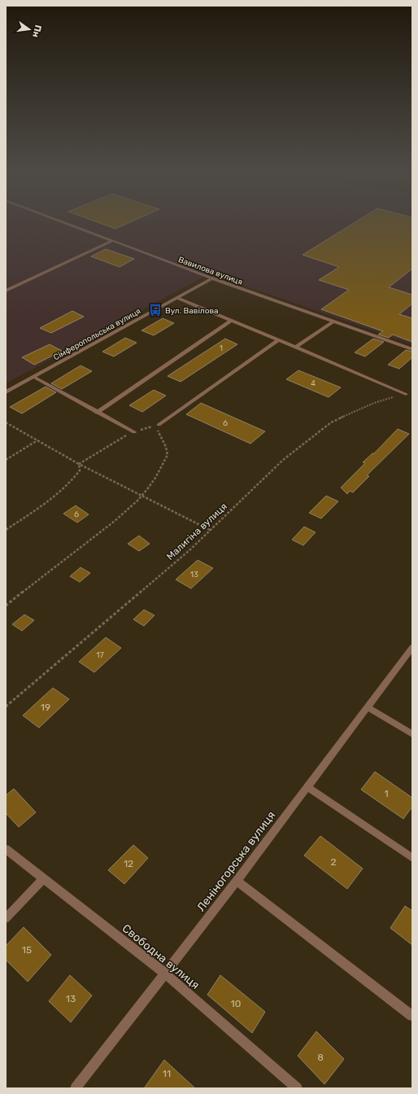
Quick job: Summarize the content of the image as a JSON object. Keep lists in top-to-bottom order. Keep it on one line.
{"streets":{"street":["Вавилова вулиця","Сімферопольська вулиця","Леніногорська вулиця","Свободна вулиця"],"path":["Малигіна вулиця"]},"crossings":[["Вавилова вулиця","Сімферопольська вулиця"],["Леніногорська вулиця","Свободна вулиця"]],"places":{"bus stop":["Вул. Вавілова"]},"house_numbers":["1","4","6","6","13","17","19","1","2","12","15","13","10","8","11"],"north":"right"}
